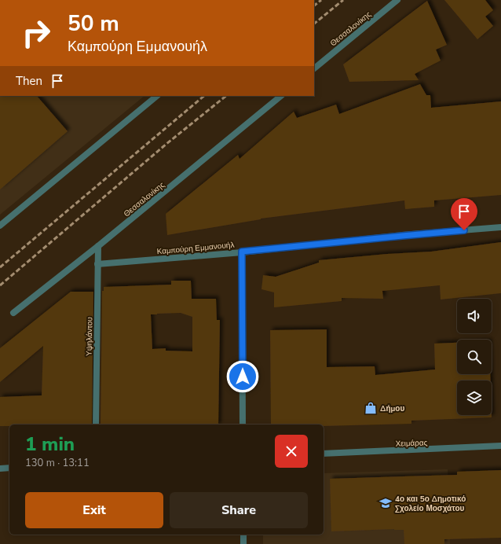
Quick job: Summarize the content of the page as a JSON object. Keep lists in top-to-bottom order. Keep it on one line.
{"streets":{"street":["Θεσσαλονίκης","Καμπούρη Εμμανουήλ","Υψηλάντου","Χειμάρας"]},"crossings":[["Θεσσαλονίκης","Υψηλάντου"],["Καμπούρη Εμμανουήλ","Υψηλάντου"]],"places":{"shop":["Δήμου"],"school or university":["4ο και 5ο Δημοτικό Σχολείο Μοσχάτου"]},"page":{"turn":["50 m","Καμπούρη Εμμανουήλ"],"then":"Then","heading":["1 min","130 m · 13:11"],"buttons":["Exit","Share"]}}
